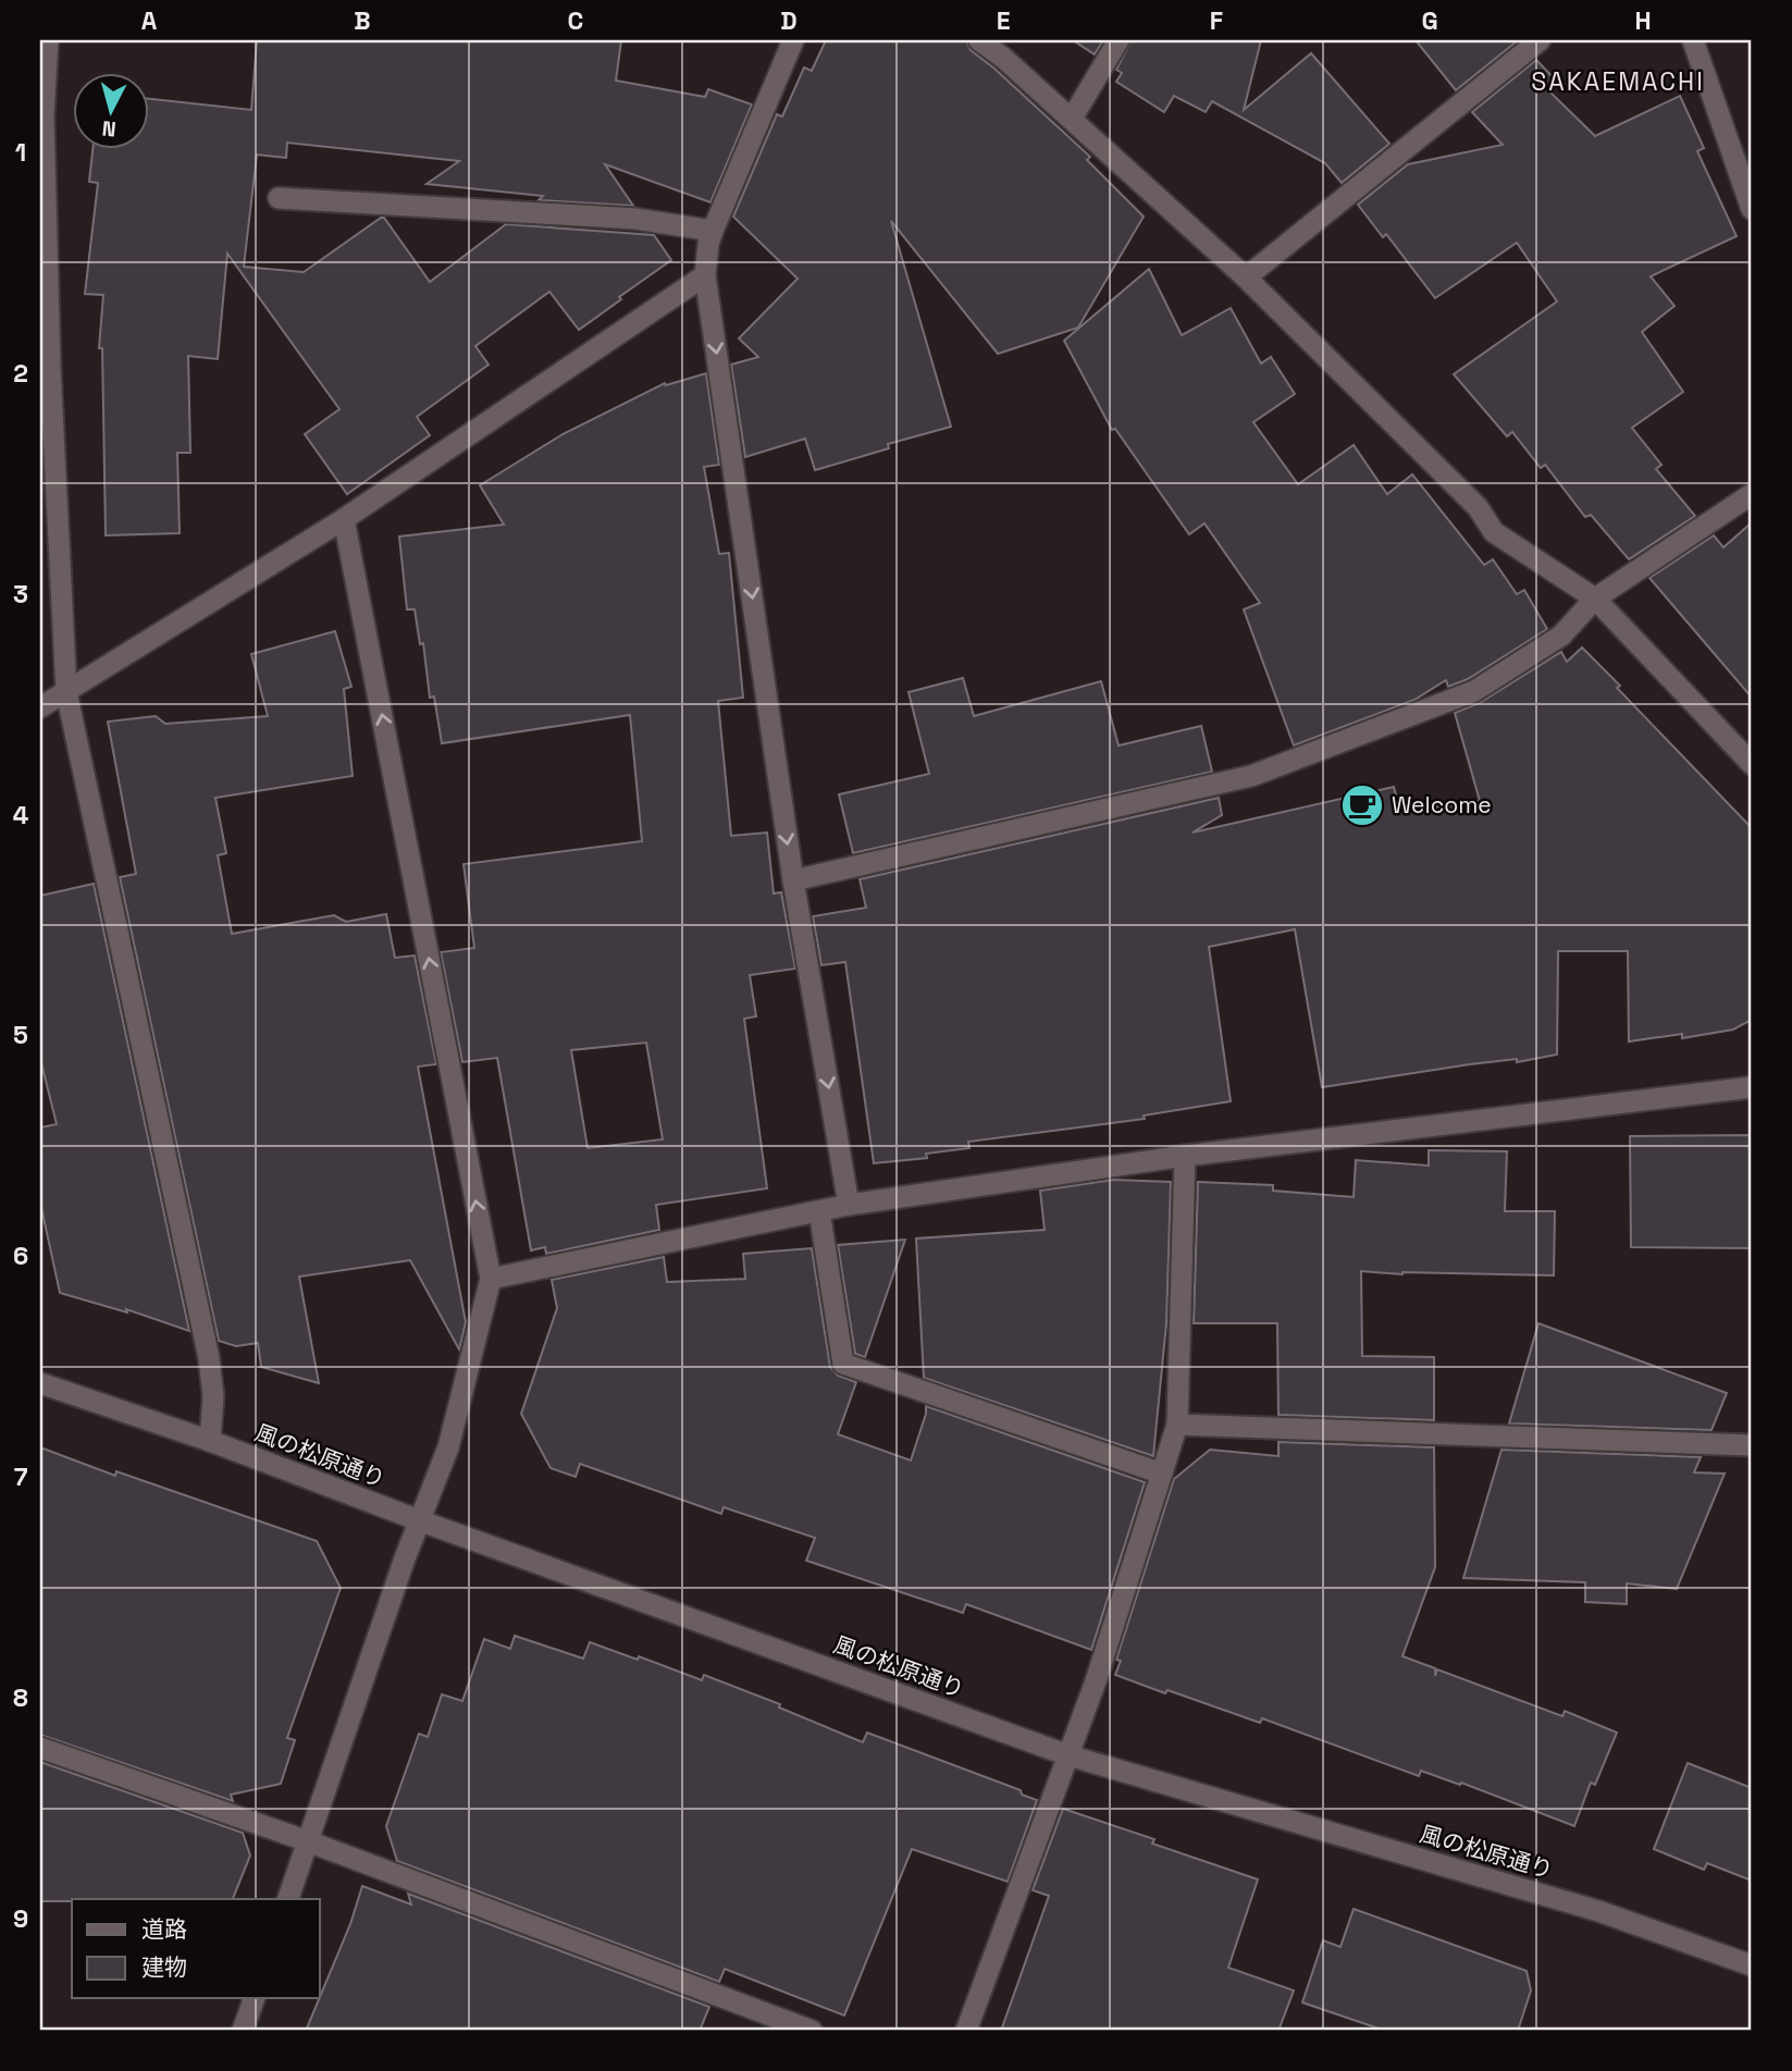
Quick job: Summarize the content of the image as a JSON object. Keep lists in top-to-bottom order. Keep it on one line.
{"streets":{"street":["風の松原通り"]},"districts":["SAKAEMACHI"],"places":{"cafe":["Welcome"]},"legend":["道路","建物"],"north":"bottom","grid":{"columns":["A","B","C","D","E","F","G","H"],"rows":["1","2","3","4","5","6","7","8","9"]}}
